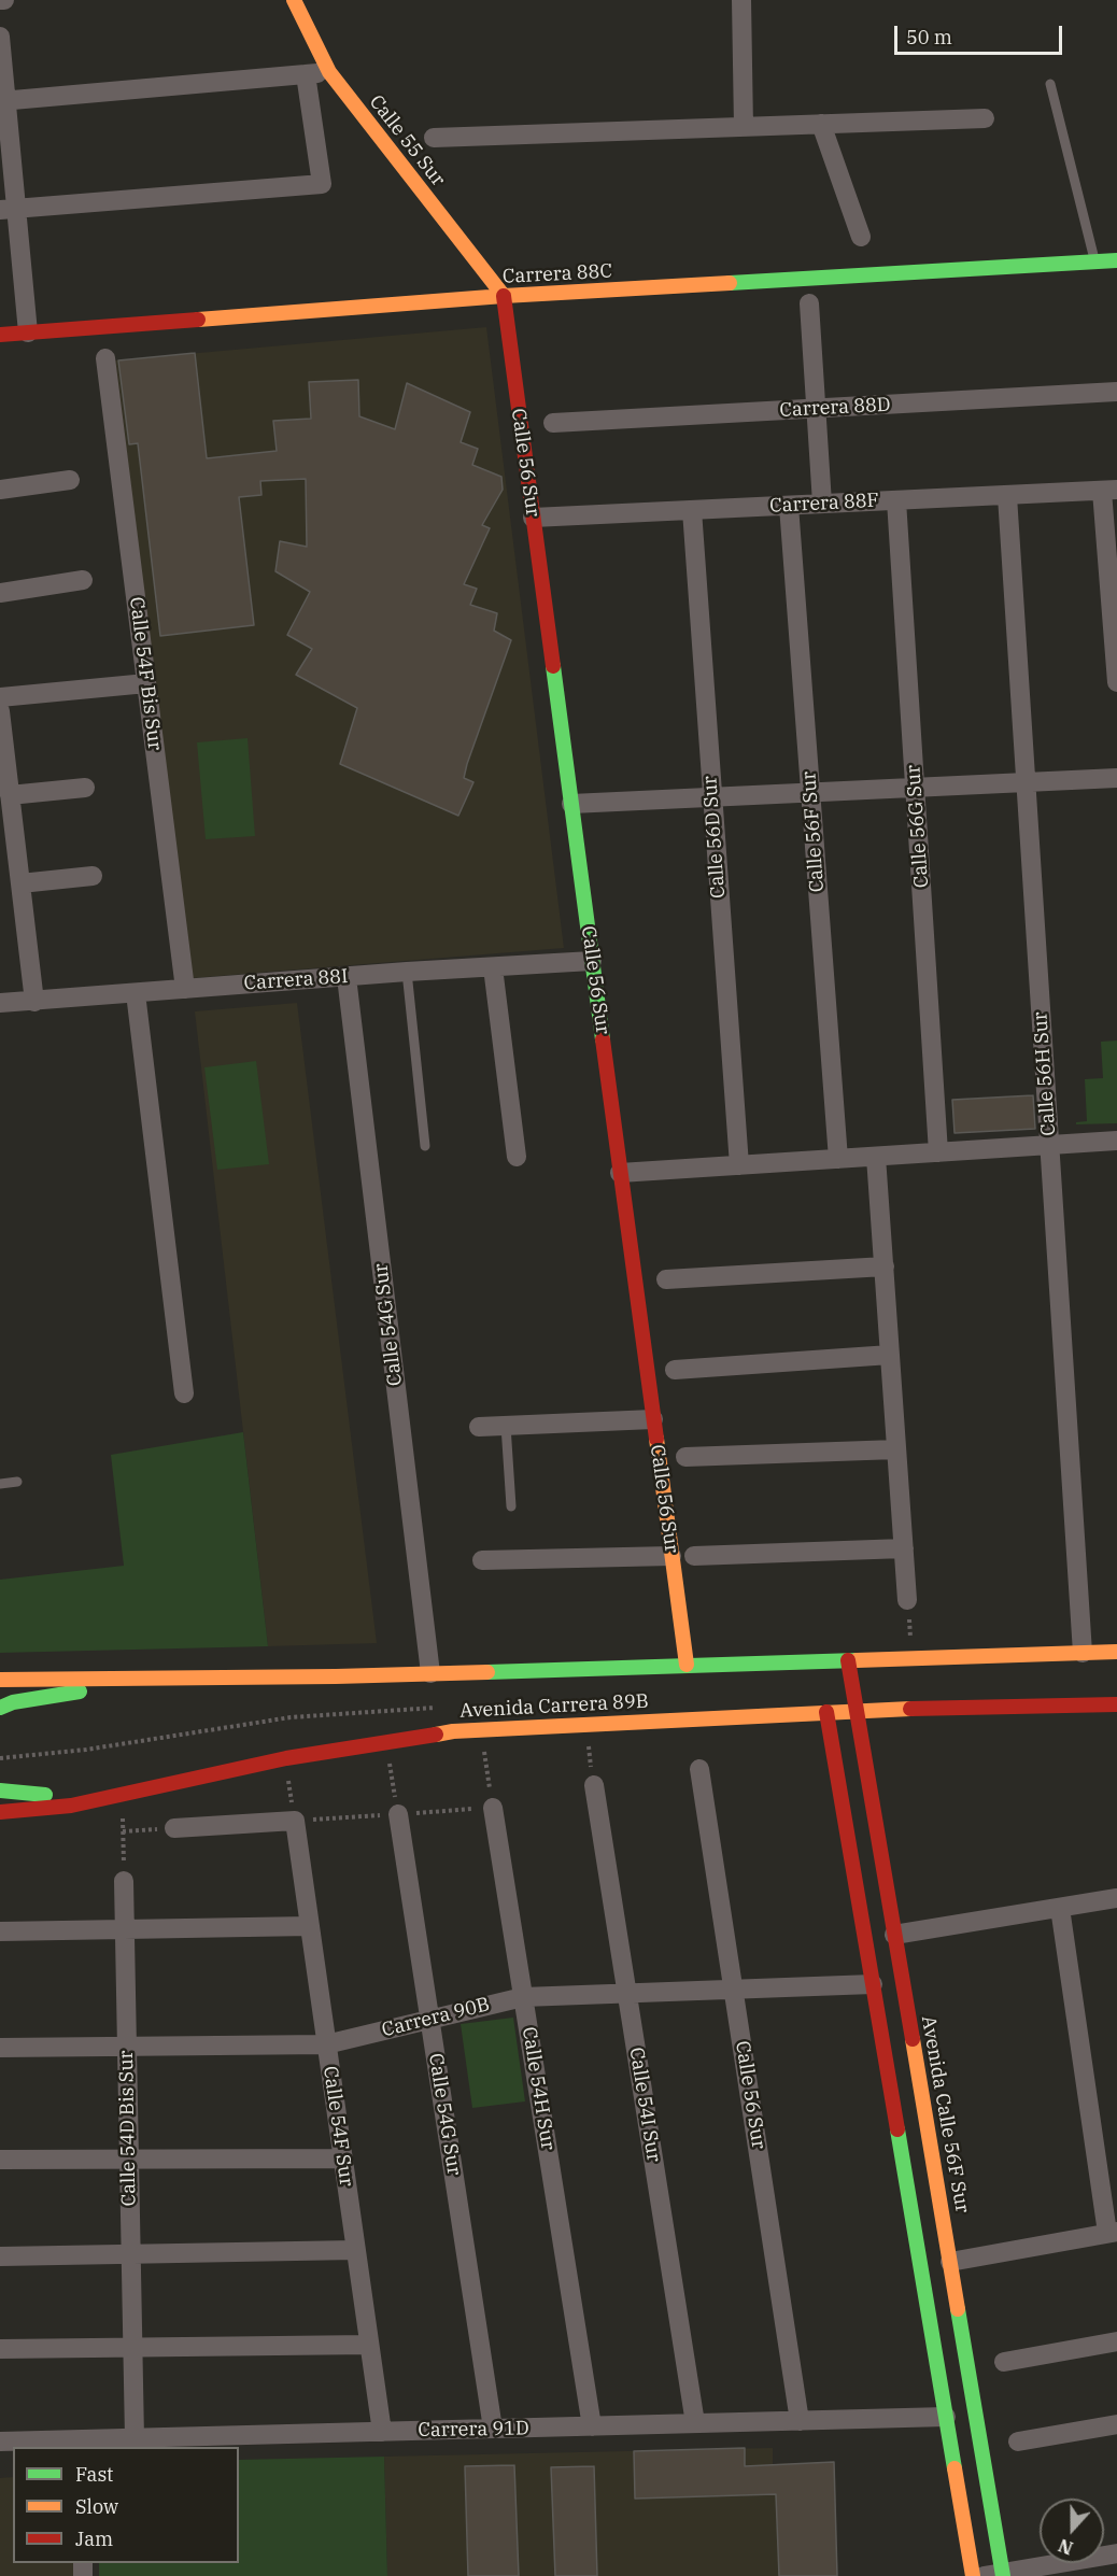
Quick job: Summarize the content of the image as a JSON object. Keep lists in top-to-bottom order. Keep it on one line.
{"streets":{"street":["Calle 55 Sur","Carrera 88C","Carrera 88D","Calle 56 Sur","Carrera 88F","Calle 54F Bis Sur","Calle 56G Sur","Calle 56F Sur","Calle 56D Sur","Carrera 88I","Calle 56H Sur","Calle 54G Sur","Avenida Carrera 89B","Carrera 90B","Calle 54H Sur","Calle 54I Sur","Avenida Calle 56F Sur","Calle 54F Sur","Calle 54D Bis Sur","Carrera 91D"]},"crossings":[["Calle 55 Sur","Carrera 88C"],["Calle 55 Sur","Calle 56 Sur"],["Carrera 88C","Calle 56 Sur"],["Calle 56 Sur","Carrera 88F"],["Calle 56 Sur","Carrera 88I"],["Calle 56 Sur","Avenida Carrera 89B"],["Calle 56 Sur","Carrera 90B"],["Calle 56 Sur","Carrera 91D"],["Carrera 88F","Calle 56G Sur"],["Carrera 88F","Calle 56F Sur"],["Carrera 88F","Calle 56D Sur"],["Carrera 88F","Calle 56H Sur"],["Calle 54F Bis Sur","Carrera 88I"],["Carrera 88I","Calle 54G Sur"],["Calle 56H Sur","Avenida Carrera 89B"],["Calle 54G Sur","Avenida Carrera 89B"],["Calle 54G Sur","Carrera 90B"],["Calle 54G Sur","Carrera 91D"],["Avenida Carrera 89B","Avenida Calle 56F Sur"],["Carrera 90B","Calle 54H Sur"],["Carrera 90B","Calle 54I Sur"],["Carrera 90B","Calle 54F Sur"],["Carrera 90B","Calle 54D Bis Sur"],["Calle 54H Sur","Carrera 91D"],["Calle 54I Sur","Carrera 91D"],["Calle 54F Sur","Carrera 91D"],["Calle 54D Bis Sur","Carrera 91D"]],"legend":["Fast","Slow","Jam"],"scale_bar":"50 m","north":"bottom"}
